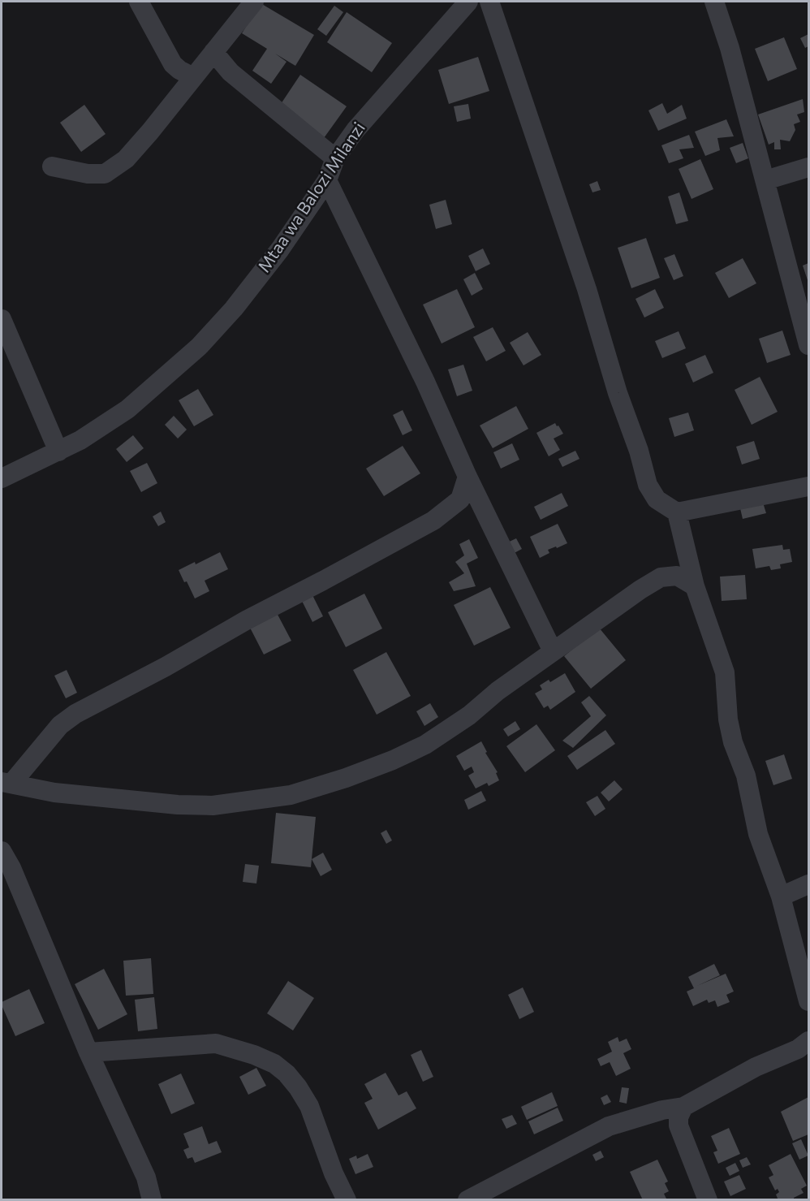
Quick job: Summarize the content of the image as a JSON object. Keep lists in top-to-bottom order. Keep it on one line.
{"streets":{"street":["Mtaa wa Balozi Milanzi"]}}
